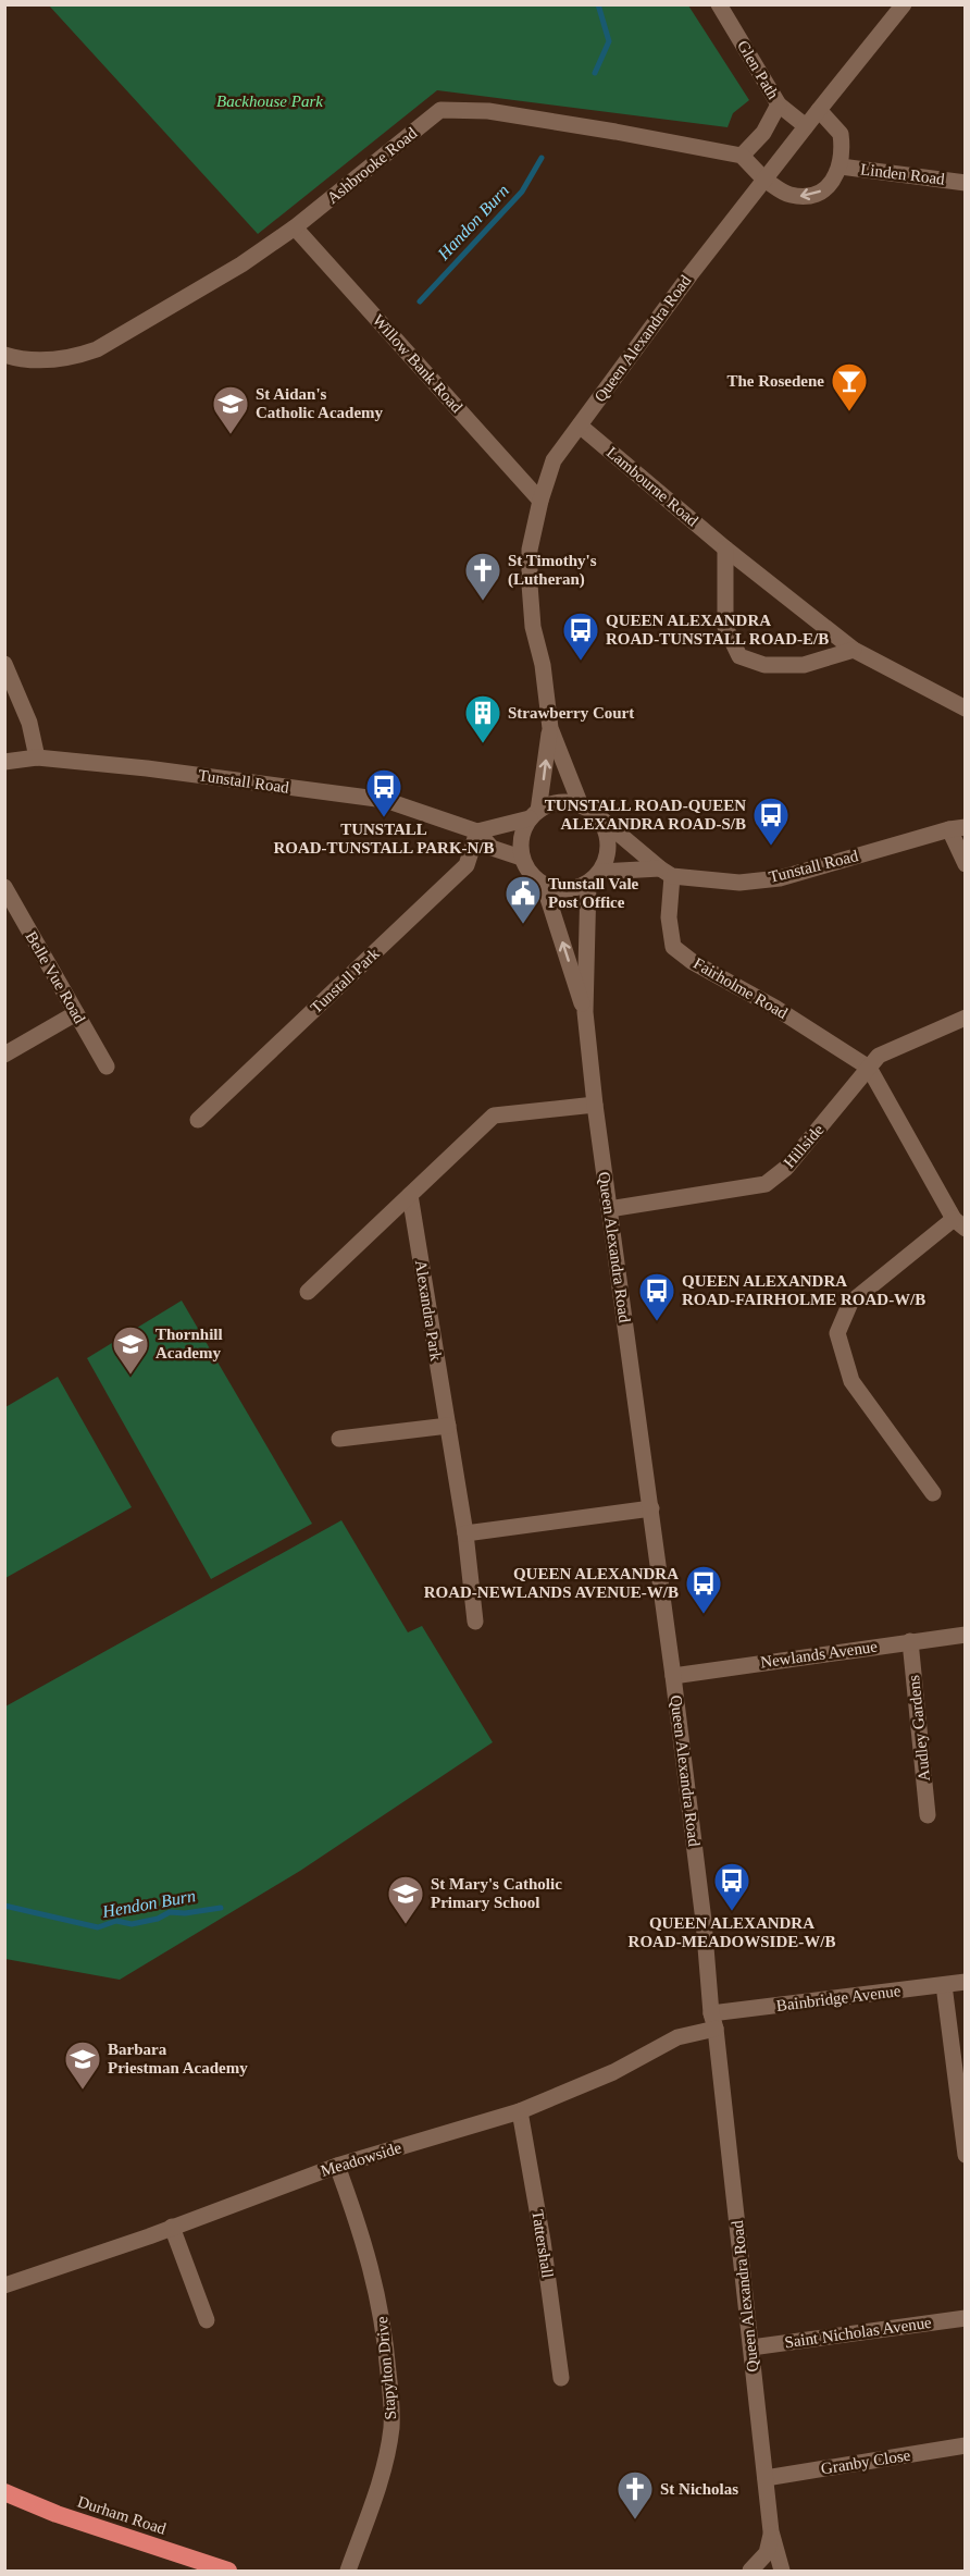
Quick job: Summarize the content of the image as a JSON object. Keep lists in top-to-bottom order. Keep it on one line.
{"streets":{"highway":["Durham Road"],"street":["Glen Path","Ashbrooke Road","Linden Road","Queen Alexandra Road","Willow Bank Road","Lambourne Road","Tunstall Road","Belle Vue Road","Tunstall Park","Fairholme Road","Hillside","Alexandra Park","Newlands Avenue","Audley Gardens","Bainbridge Avenue","Meadowside","Tattershall","Saint Nicholas Avenue","Stapylton Drive","Granby Close"]},"crossings":[["Glen Path","Queen Alexandra Road"],["Ashbrooke Road","Willow Bank Road"],["Queen Alexandra Road","Willow Bank Road"],["Queen Alexandra Road","Lambourne Road"],["Queen Alexandra Road","Tunstall Road"],["Queen Alexandra Road","Hillside"],["Queen Alexandra Road","Newlands Avenue"],["Queen Alexandra Road","Bainbridge Avenue"],["Queen Alexandra Road","Meadowside"],["Queen Alexandra Road","Saint Nicholas Avenue"],["Queen Alexandra Road","Granby Close"],["Tunstall Road","Tunstall Park"],["Tunstall Road","Fairholme Road"],["Fairholme Road","Hillside"],["Newlands Avenue","Audley Gardens"],["Bainbridge Avenue","Meadowside"],["Meadowside","Tattershall"],["Meadowside","Stapylton Drive"]],"water":["Handon Burn","Hendon Burn"],"parks":["Backhouse Park"],"places":{"bar":["The Rosedene"],"school or university":["St Aidan's Catholic Academy","Thornhill Academy","St Mary's Catholic Primary School","Barbara Priestman Academy"],"church":["St Timothy's (Lutheran)","St Nicholas"],"bus stop":["QUEEN ALEXANDRA ROAD-TUNSTALL ROAD-E/B","TUNSTALL ROAD-TUNSTALL PARK-N/B","TUNSTALL ROAD-QUEEN ALEXANDRA ROAD-S/B","QUEEN ALEXANDRA ROAD-FAIRHOLME ROAD-W/B","QUEEN ALEXANDRA ROAD-NEWLANDS AVENUE-W/B","QUEEN ALEXANDRA ROAD-MEADOWSIDE-W/B"],"building":["Strawberry Court"],"public building":["Tunstall Vale Post Office"]}}
